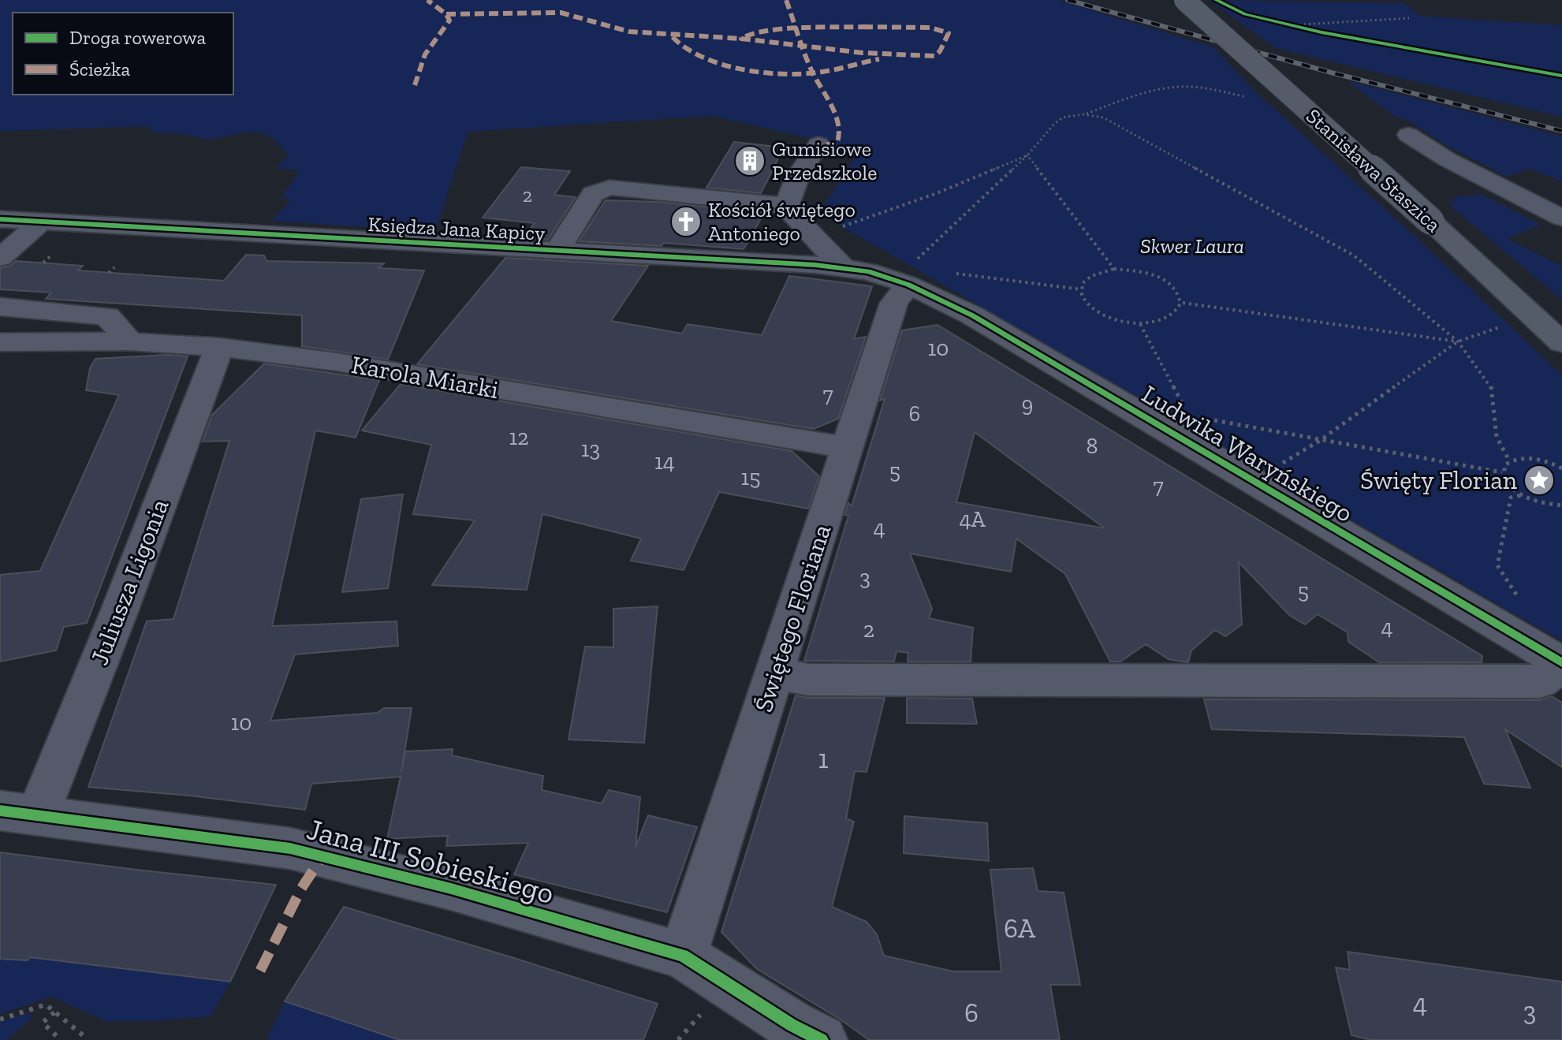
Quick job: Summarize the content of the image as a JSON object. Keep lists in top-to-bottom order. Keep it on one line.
{"streets":{"main road":["Stanisława Staszica"],"street":["Księdza Jana Kapicy","Karola Miarki","Ludwika Waryńskiego","Juliusza Ligonia","Świętego Floriana","Jana III Sobieskiego"]},"crossings":[["Księdza Jana Kapicy","Ludwika Waryńskiego"],["Księdza Jana Kapicy","Świętego Floriana"],["Karola Miarki","Juliusza Ligonia"],["Karola Miarki","Świętego Floriana"],["Ludwika Waryńskiego","Świętego Floriana"],["Juliusza Ligonia","Jana III Sobieskiego"],["Świętego Floriana","Jana III Sobieskiego"]],"parks":["Skwer Laura"],"places":{"building":["Gumisiowe Przedszkole"],"church":["Kościół świętego Antoniego"],"place":["Święty Florian"]},"house_numbers":["2","10","7","9","6","12","8","13","14","5","15","7","4A","4","3","5","4","2","10","1","6A","4","3","6"],"legend":["Droga rowerowa","Ścieżka"]}
